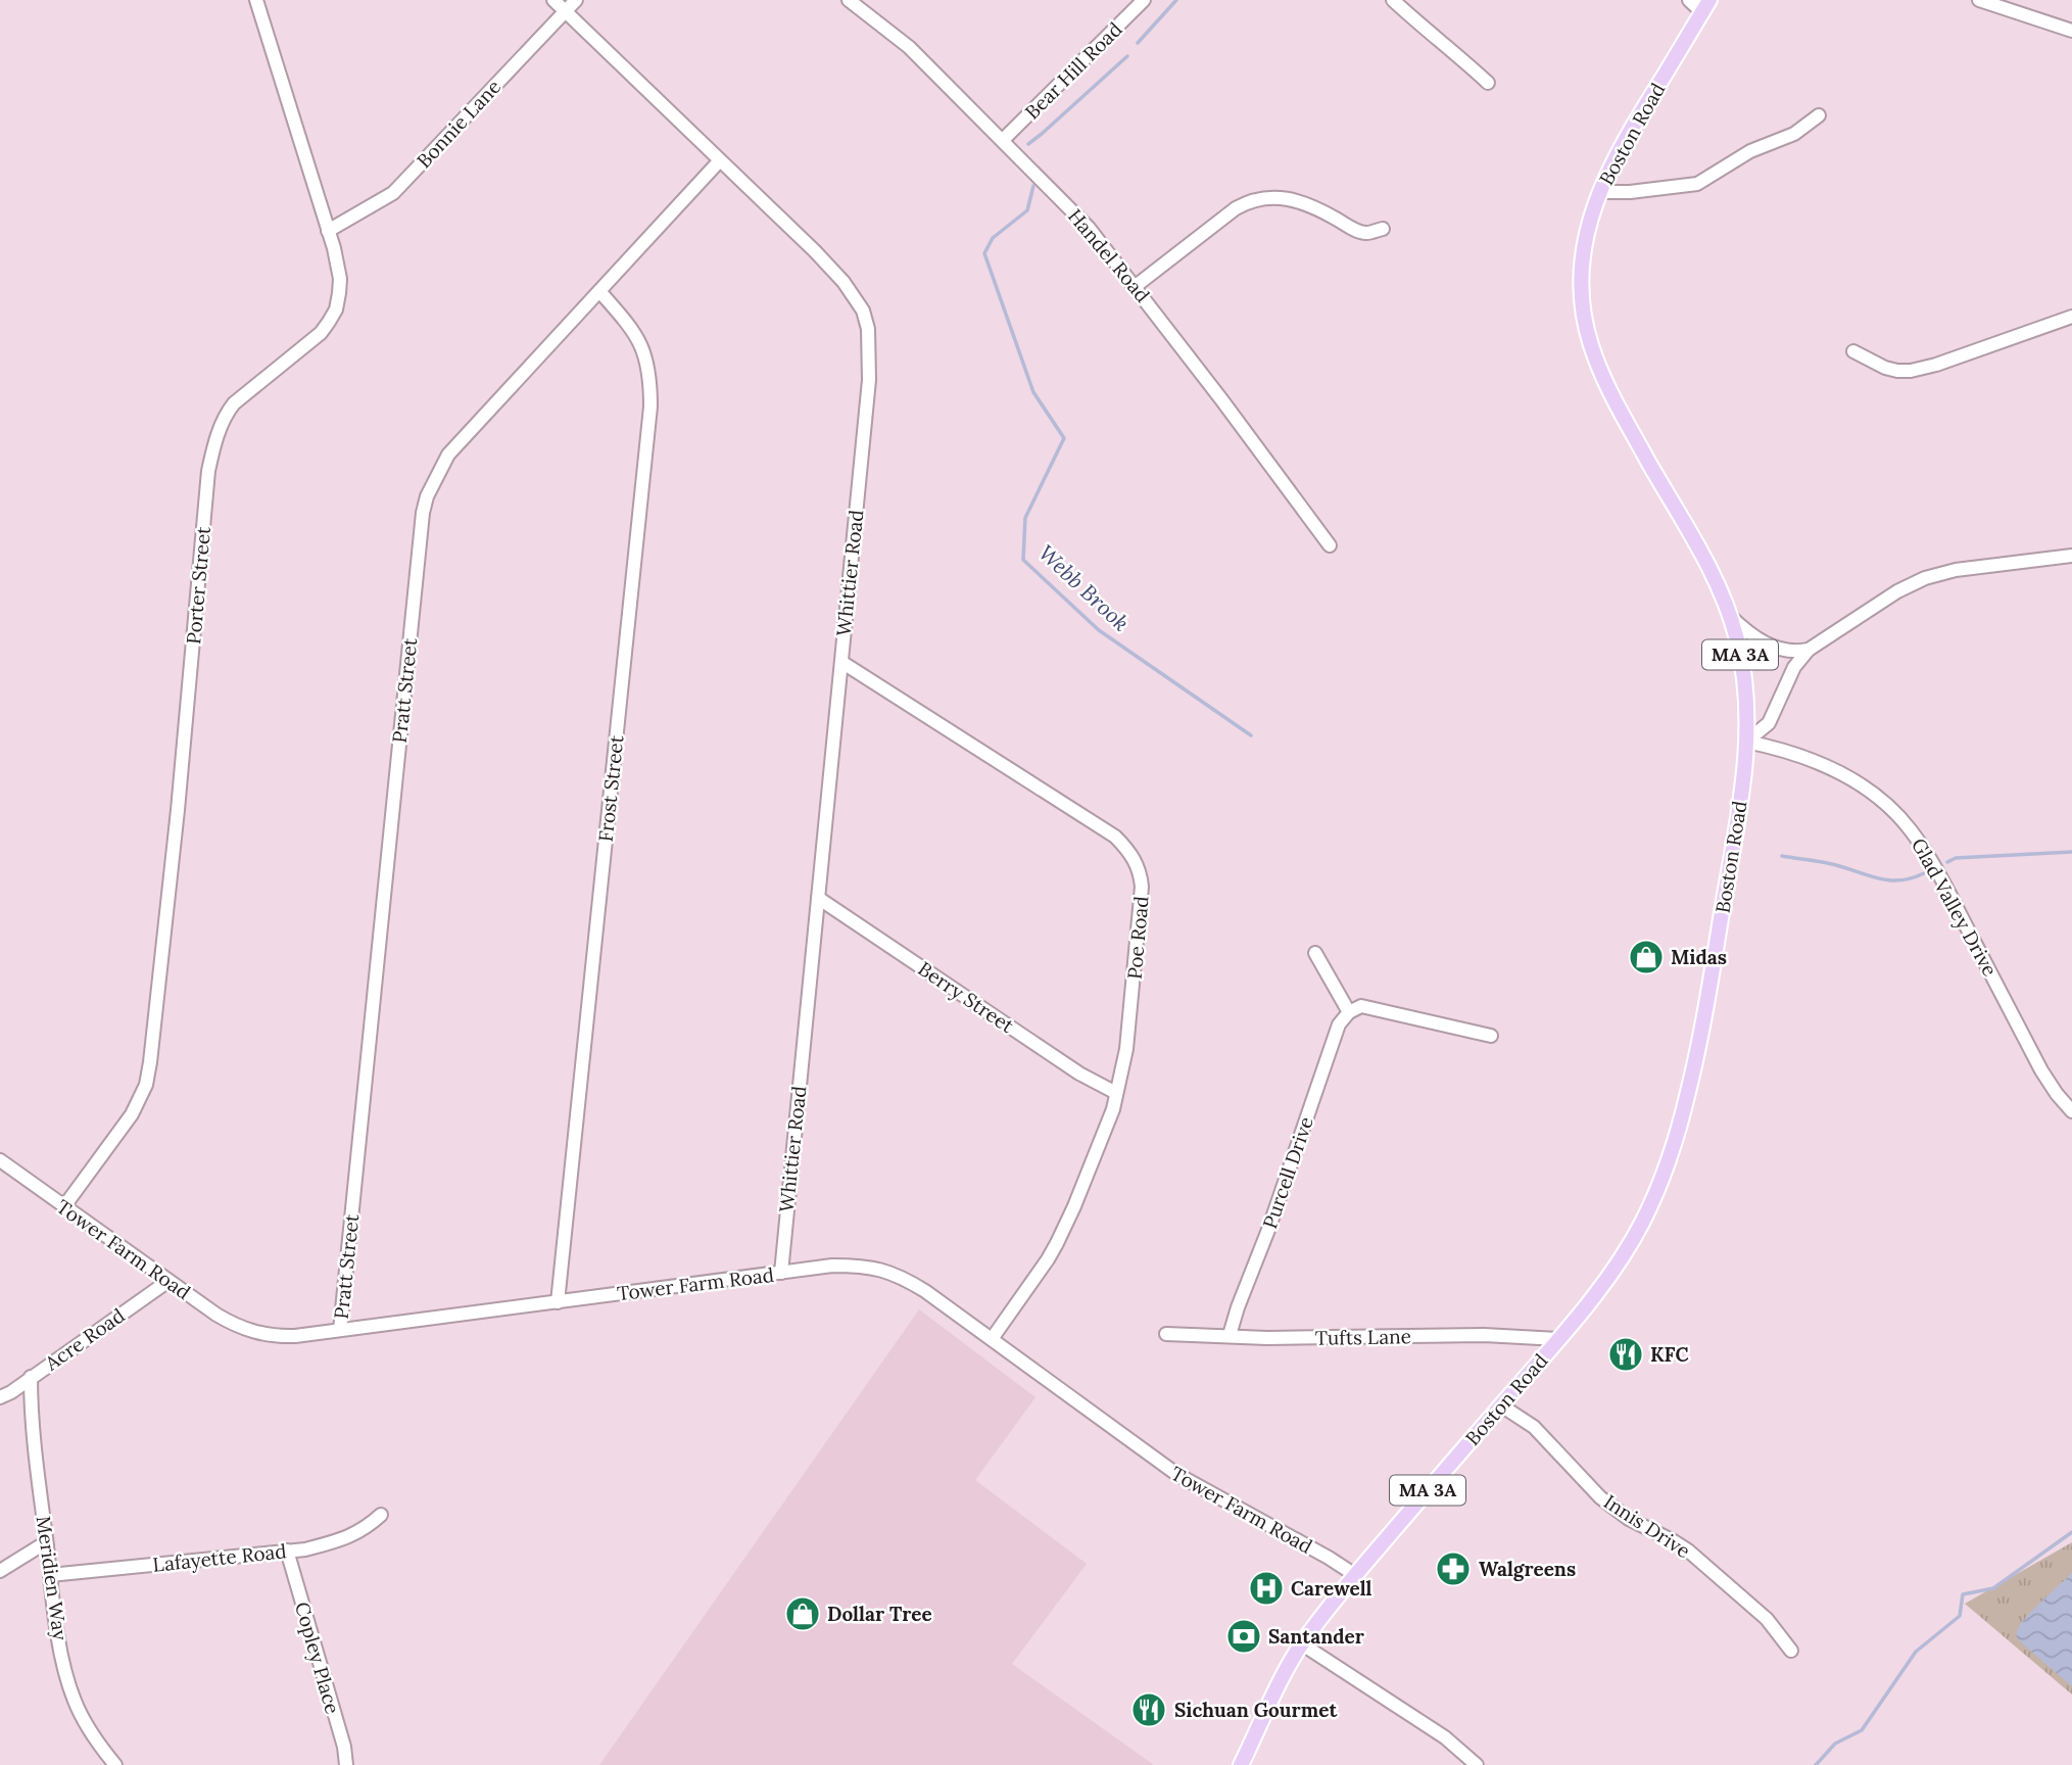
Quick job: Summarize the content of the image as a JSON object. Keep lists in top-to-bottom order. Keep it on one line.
{"streets":{"main road":["Boston Road","MA 3A"],"street":["Bear Hill Road","Bonnie Lane","Handel Road","Whittier Road","Porter Street","Pratt Street","Frost Street","Glad Valley Drive","Poe Road","Berry Street","Purcell Drive","Tower Farm Road","Tufts Lane","Acre Road","Innis Drive","Lafayette Road","Meridien Way","Copley Place"]},"crossings":[["Bear Hill Road","Handel Road"],["Bonnie Lane","Whittier Road"],["Bonnie Lane","Porter Street"],["Boston Road","Glad Valley Drive"],["Boston Road","Tower Farm Road"],["Boston Road","Tufts Lane"],["Boston Road","Innis Drive"],["Whittier Road","Pratt Street"],["Whittier Road","Poe Road"],["Whittier Road","Berry Street"],["Whittier Road","Tower Farm Road"],["Porter Street","Tower Farm Road"],["Pratt Street","Frost Street"],["Pratt Street","Tower Farm Road"],["Frost Street","Tower Farm Road"],["Poe Road","Berry Street"],["Poe Road","Tower Farm Road"],["Purcell Drive","Tufts Lane"],["Tower Farm Road","Acre Road"],["Acre Road","Meridien Way"],["Lafayette Road","Meridien Way"],["Lafayette Road","Copley Place"]],"water":["Webb Brook"],"places":{"shop":["Midas","Dollar Tree"],"restaurant":["KFC","Sichuan Gourmet"],"pharmacy":["Walgreens"],"hospital":["Carewell"],"bank":["Santander"]}}
